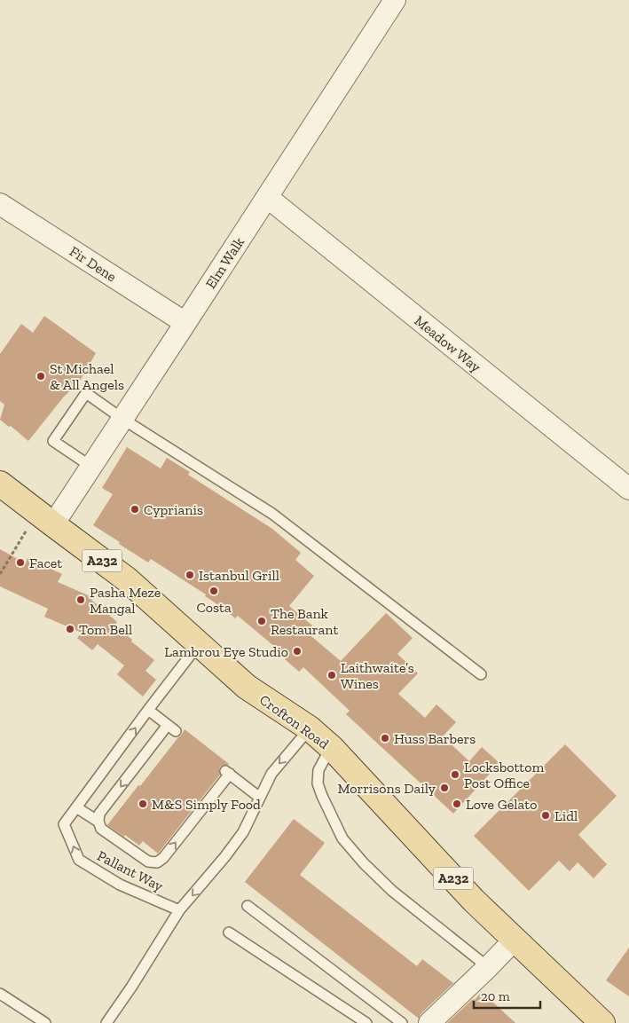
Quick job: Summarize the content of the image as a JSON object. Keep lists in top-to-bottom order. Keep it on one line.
{"streets":{"main road":["A232","Crofton Road"],"street":["Elm Walk","Fir Dene","Meadow Way"],"lane":["Pallant Way"]},"crossings":[["Elm Walk","Fir Dene"],["Elm Walk","Meadow Way"],["Elm Walk","Crofton Road"],["Crofton Road","Pallant Way"]],"places":["St Michael & All Angels","Cyprianis","Facet","Istanbul Grill","Costa","Pasha Meze Mangal","The Bank Restaurant","Tom Bell","Lambrou Eye Studio","Laithwaite’s Wines","Huss Barbers","Locksbottom Post Office","Morrisons Daily","M&S Simply Food","Love Gelato","Lidl"],"scale_bar":"20 m"}
